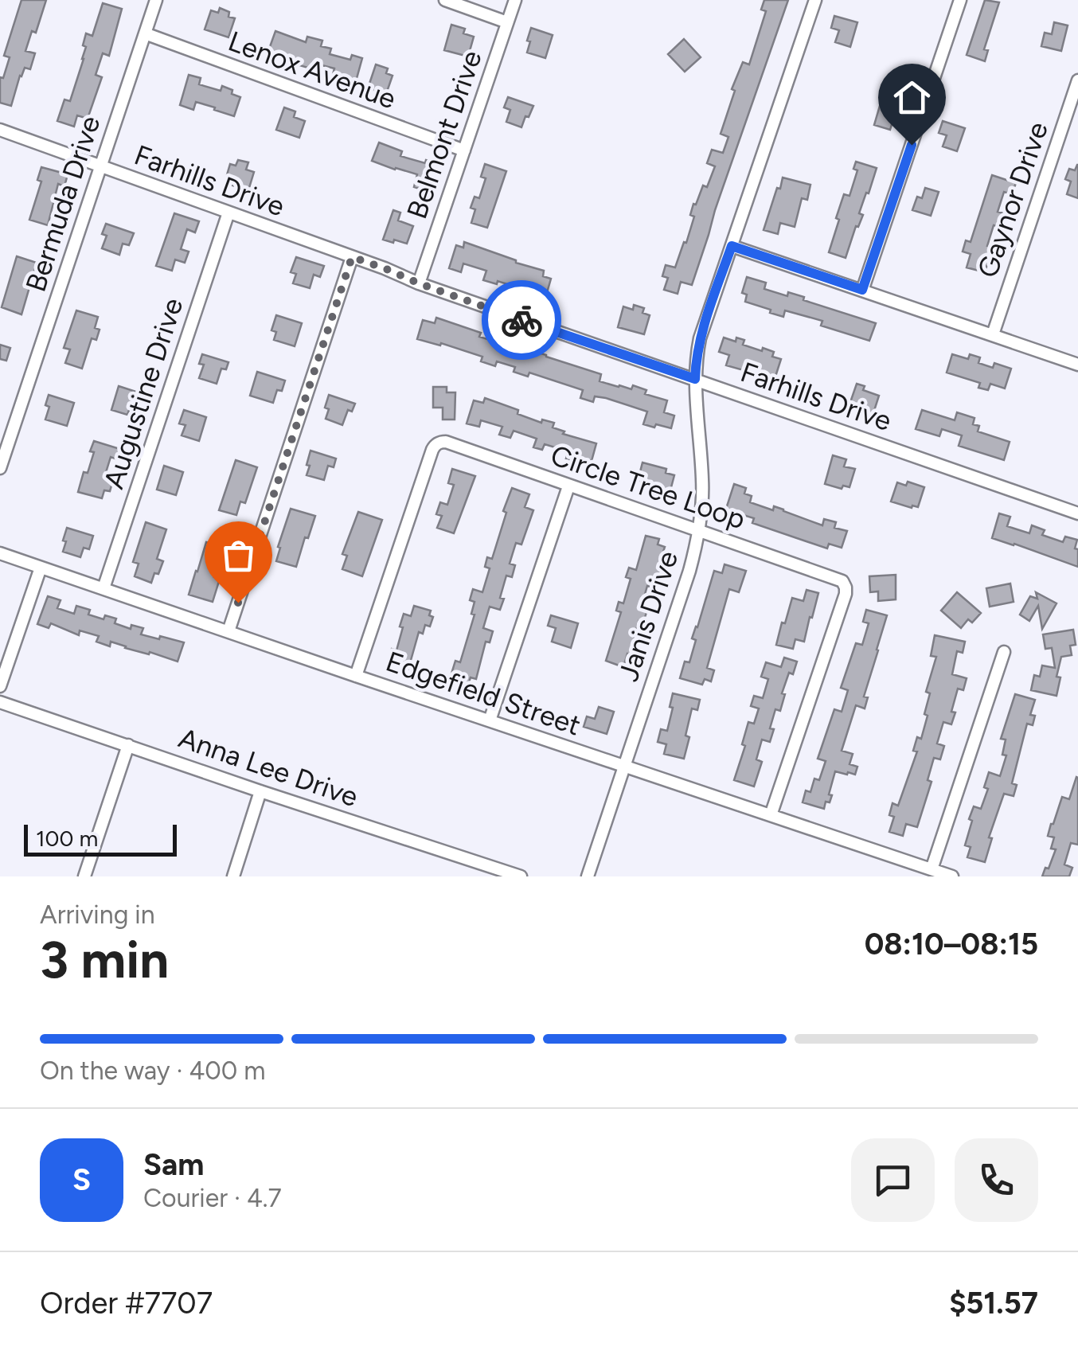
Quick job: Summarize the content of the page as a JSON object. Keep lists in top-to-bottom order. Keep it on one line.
{"streets":{"street":["Lenox Avenue","Belmont Drive","Farhills Drive","Gaynor Drive","Bermuda Drive","Augustine Drive","Circle Tree Loop","Janis Drive","Edgefield Street","Anna Lee Drive"]},"crossings":[["Lenox Avenue","Belmont Drive"],["Lenox Avenue","Bermuda Drive"],["Belmont Drive","Farhills Drive"],["Farhills Drive","Bermuda Drive"],["Farhills Drive","Augustine Drive"],["Farhills Drive","Janis Drive"],["Augustine Drive","Edgefield Street"],["Circle Tree Loop","Janis Drive"],["Circle Tree Loop","Edgefield Street"],["Janis Drive","Edgefield Street"]],"scale_bar":"100 m","page":{"scale":"100 m","heading":["3 min","Arriving in","08:10–08:15"],"panel":["Sam","Courier · 4.7","Order #7707","$51.57"],"bar":"On the way · 400 m","round":"S"}}
